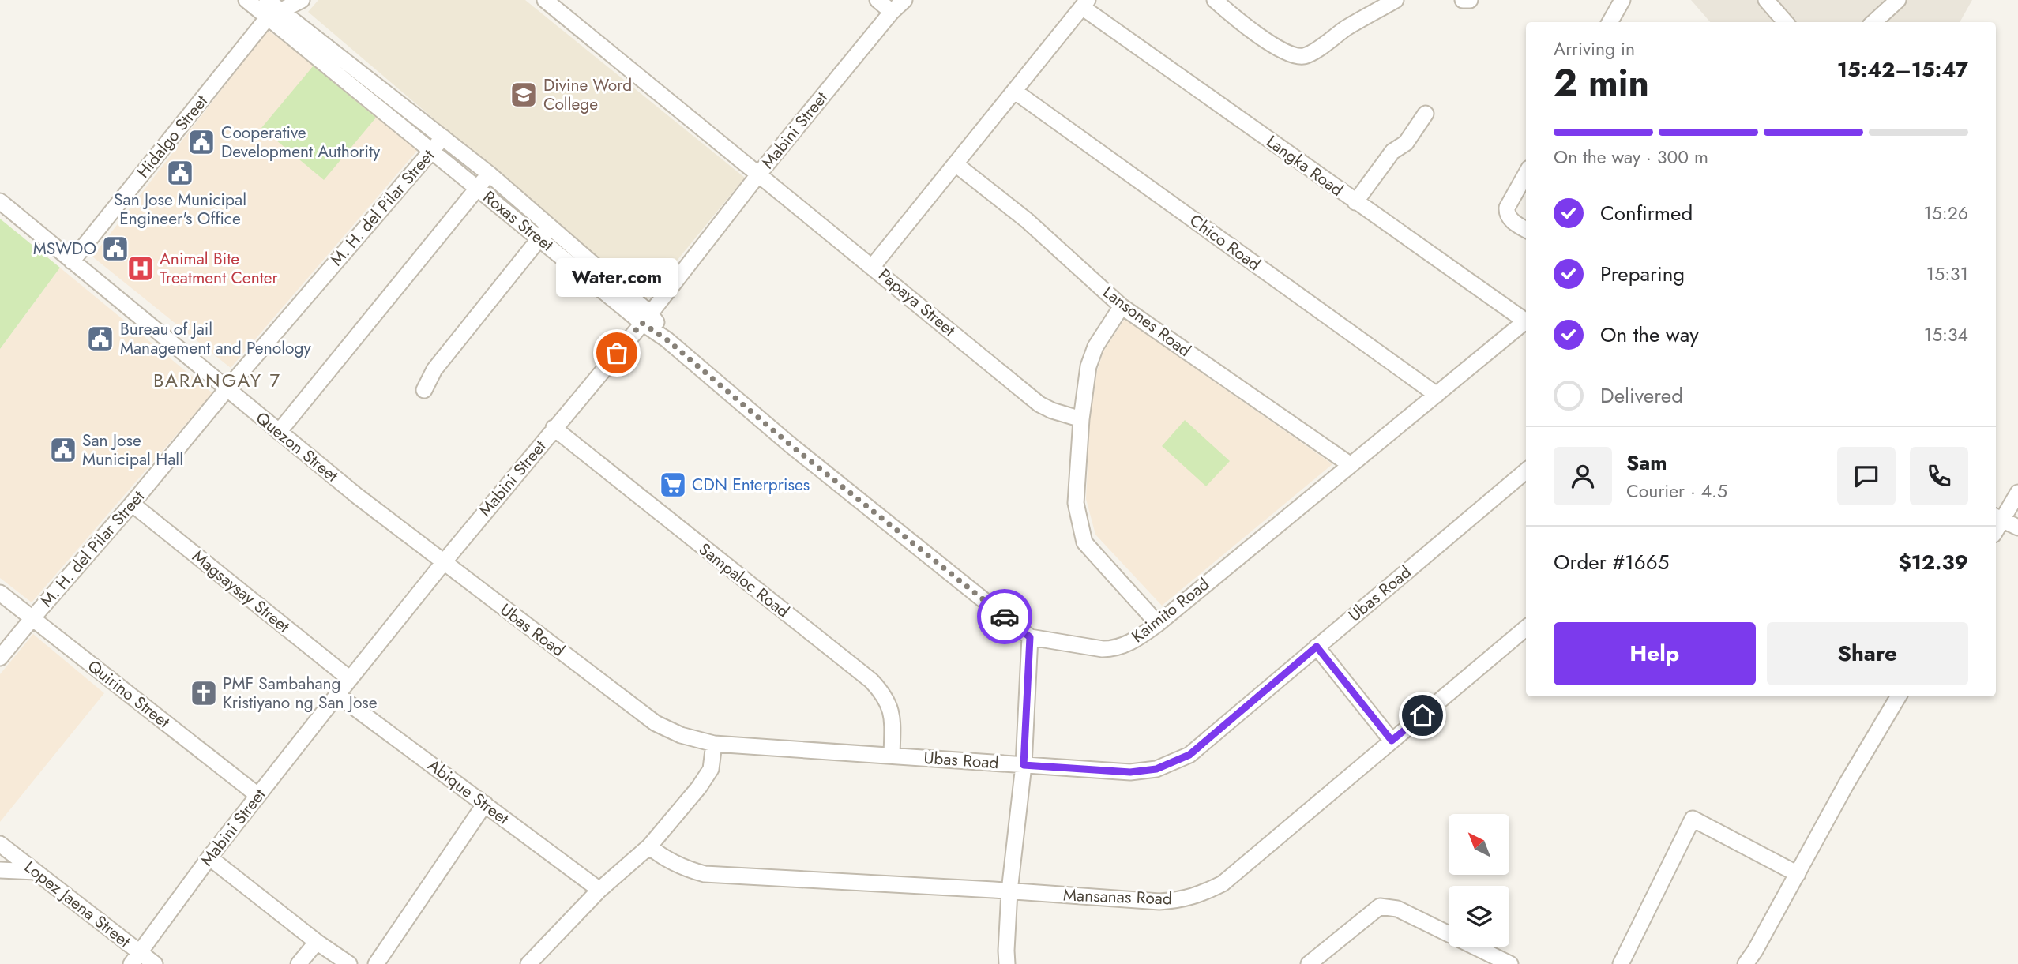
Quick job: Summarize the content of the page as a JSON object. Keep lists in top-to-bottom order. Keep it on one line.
{"streets":{"street":["Mabini Street","Hidalgo Street","Langka Road","M. H. del Pilar Street","Roxas Street","Chico Road","Papaya Street","Lansones Road","Quezon Street","Sampaloc Road","Magsaysay Street","Ubas Road","Kaimito Road","Quirino Street","Abique Street","Mansanas Road","Lopez Jaena Street"]},"crossings":[["Mabini Street","Roxas Street"],["Mabini Street","Papaya Street"],["Mabini Street","Quezon Street"],["Mabini Street","Sampaloc Road"],["Mabini Street","Magsaysay Street"],["Mabini Street","Ubas Road"],["Mabini Street","Quirino Street"],["Mabini Street","Abique Street"],["Mabini Street","Lopez Jaena Street"],["Hidalgo Street","Roxas Street"],["Hidalgo Street","Quezon Street"],["M. H. del Pilar Street","Roxas Street"],["M. H. del Pilar Street","Quezon Street"],["M. H. del Pilar Street","Magsaysay Street"],["M. H. del Pilar Street","Quirino Street"],["Roxas Street","Kaimito Road"],["Chico Road","Kaimito Road"],["Lansones Road","Kaimito Road"],["Quezon Street","Ubas Road"],["Sampaloc Road","Ubas Road"]],"districts":["BARANGAY 7"],"places":{"school or university":["Divine Word College"],"public building":["Cooperative Development Authority","San Jose Municipal Engineer's Office","MSWDO","Bureau of Jail Management and Penology","San Jose Municipal Hall"],"hospital":["Animal Bite Treatment Center"],"other":["Water.com"],"supermarket":["CDN Enterprises"],"church":["PMF Sambahang Kristiyano ng San Jose"]},"north":"top left","page":{"heading":["2 min","Arriving in","15:42–15:47"],"panel":["Sam","Courier · 4.5","Order #1665","$12.39"],"bar":"On the way · 300 m","list":[["Confirmed","15:26"],["Preparing","15:31"],["On the way","15:34"],"Delivered"],"bubble":"Water.com","buttons":["Help","Share"]}}
